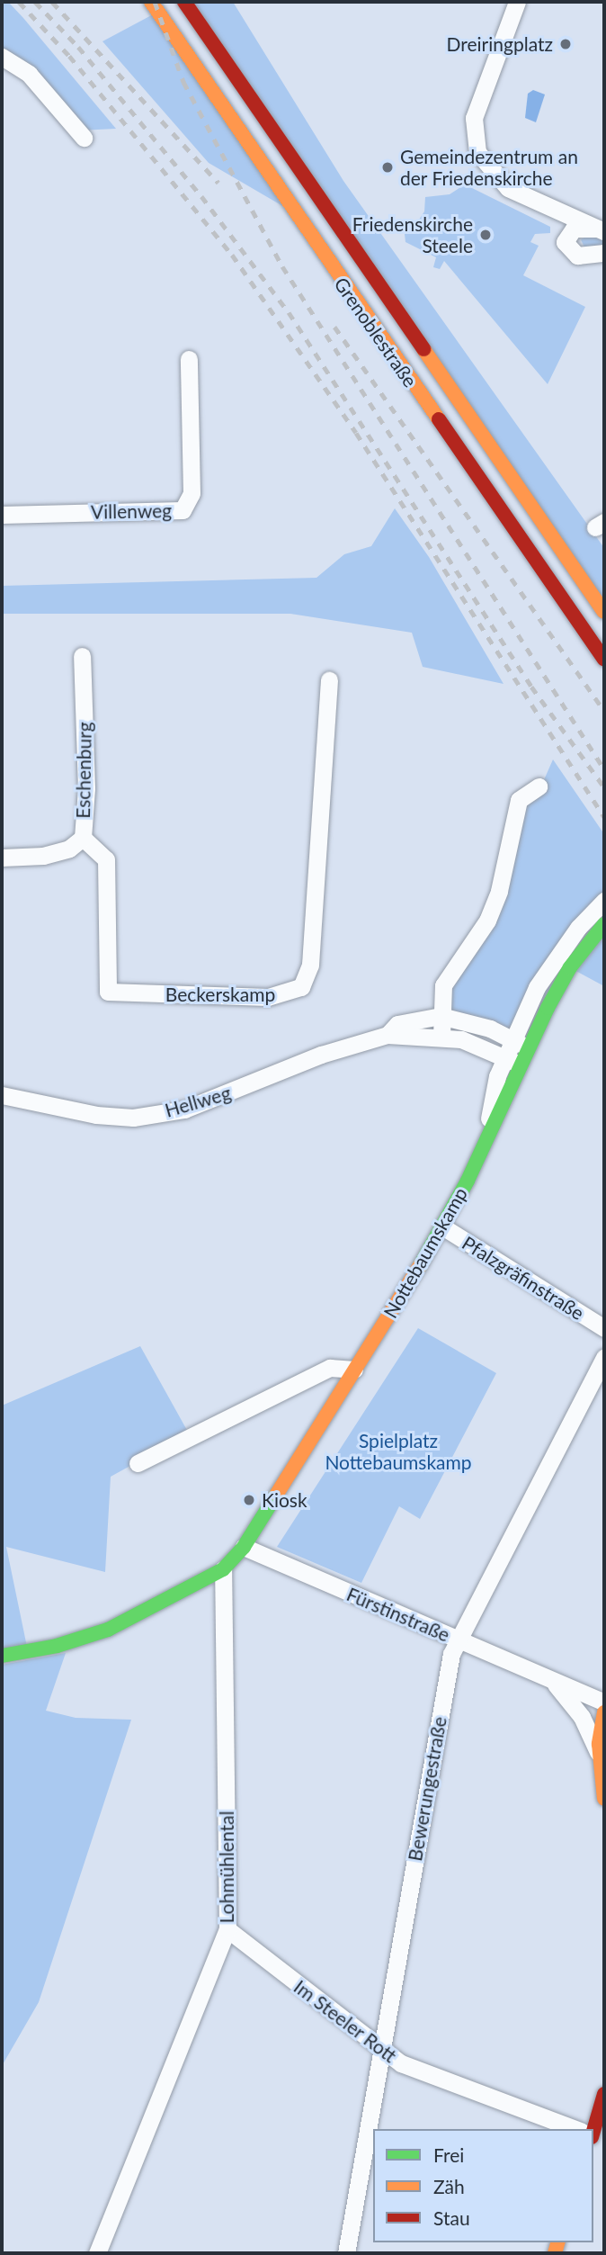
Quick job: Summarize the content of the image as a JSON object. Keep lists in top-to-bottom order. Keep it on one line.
{"streets":{"main road":["Grenoblestraße","Nottebaumskamp"],"street":["Villenweg","Eschenburg","Beckerskamp","Hellweg","Pfalzgräfinstraße","Fürstinstraße","Bewerungestraße","Lohmühlental","Im Steeler Rott"]},"crossings":[["Eschenburg","Beckerskamp"],["Hellweg","Nottebaumskamp"],["Nottebaumskamp","Pfalzgräfinstraße"],["Nottebaumskamp","Fürstinstraße"],["Nottebaumskamp","Lohmühlental"],["Fürstinstraße","Bewerungestraße"],["Bewerungestraße","Im Steeler Rott"],["Lohmühlental","Im Steeler Rott"]],"parks":["Spielplatz Nottebaumskamp"],"places":["Dreiringplatz","Gemeindezentrum an der Friedenskirche","Friedenskirche Steele","Kiosk"],"legend":["Frei","Zäh","Stau"]}
